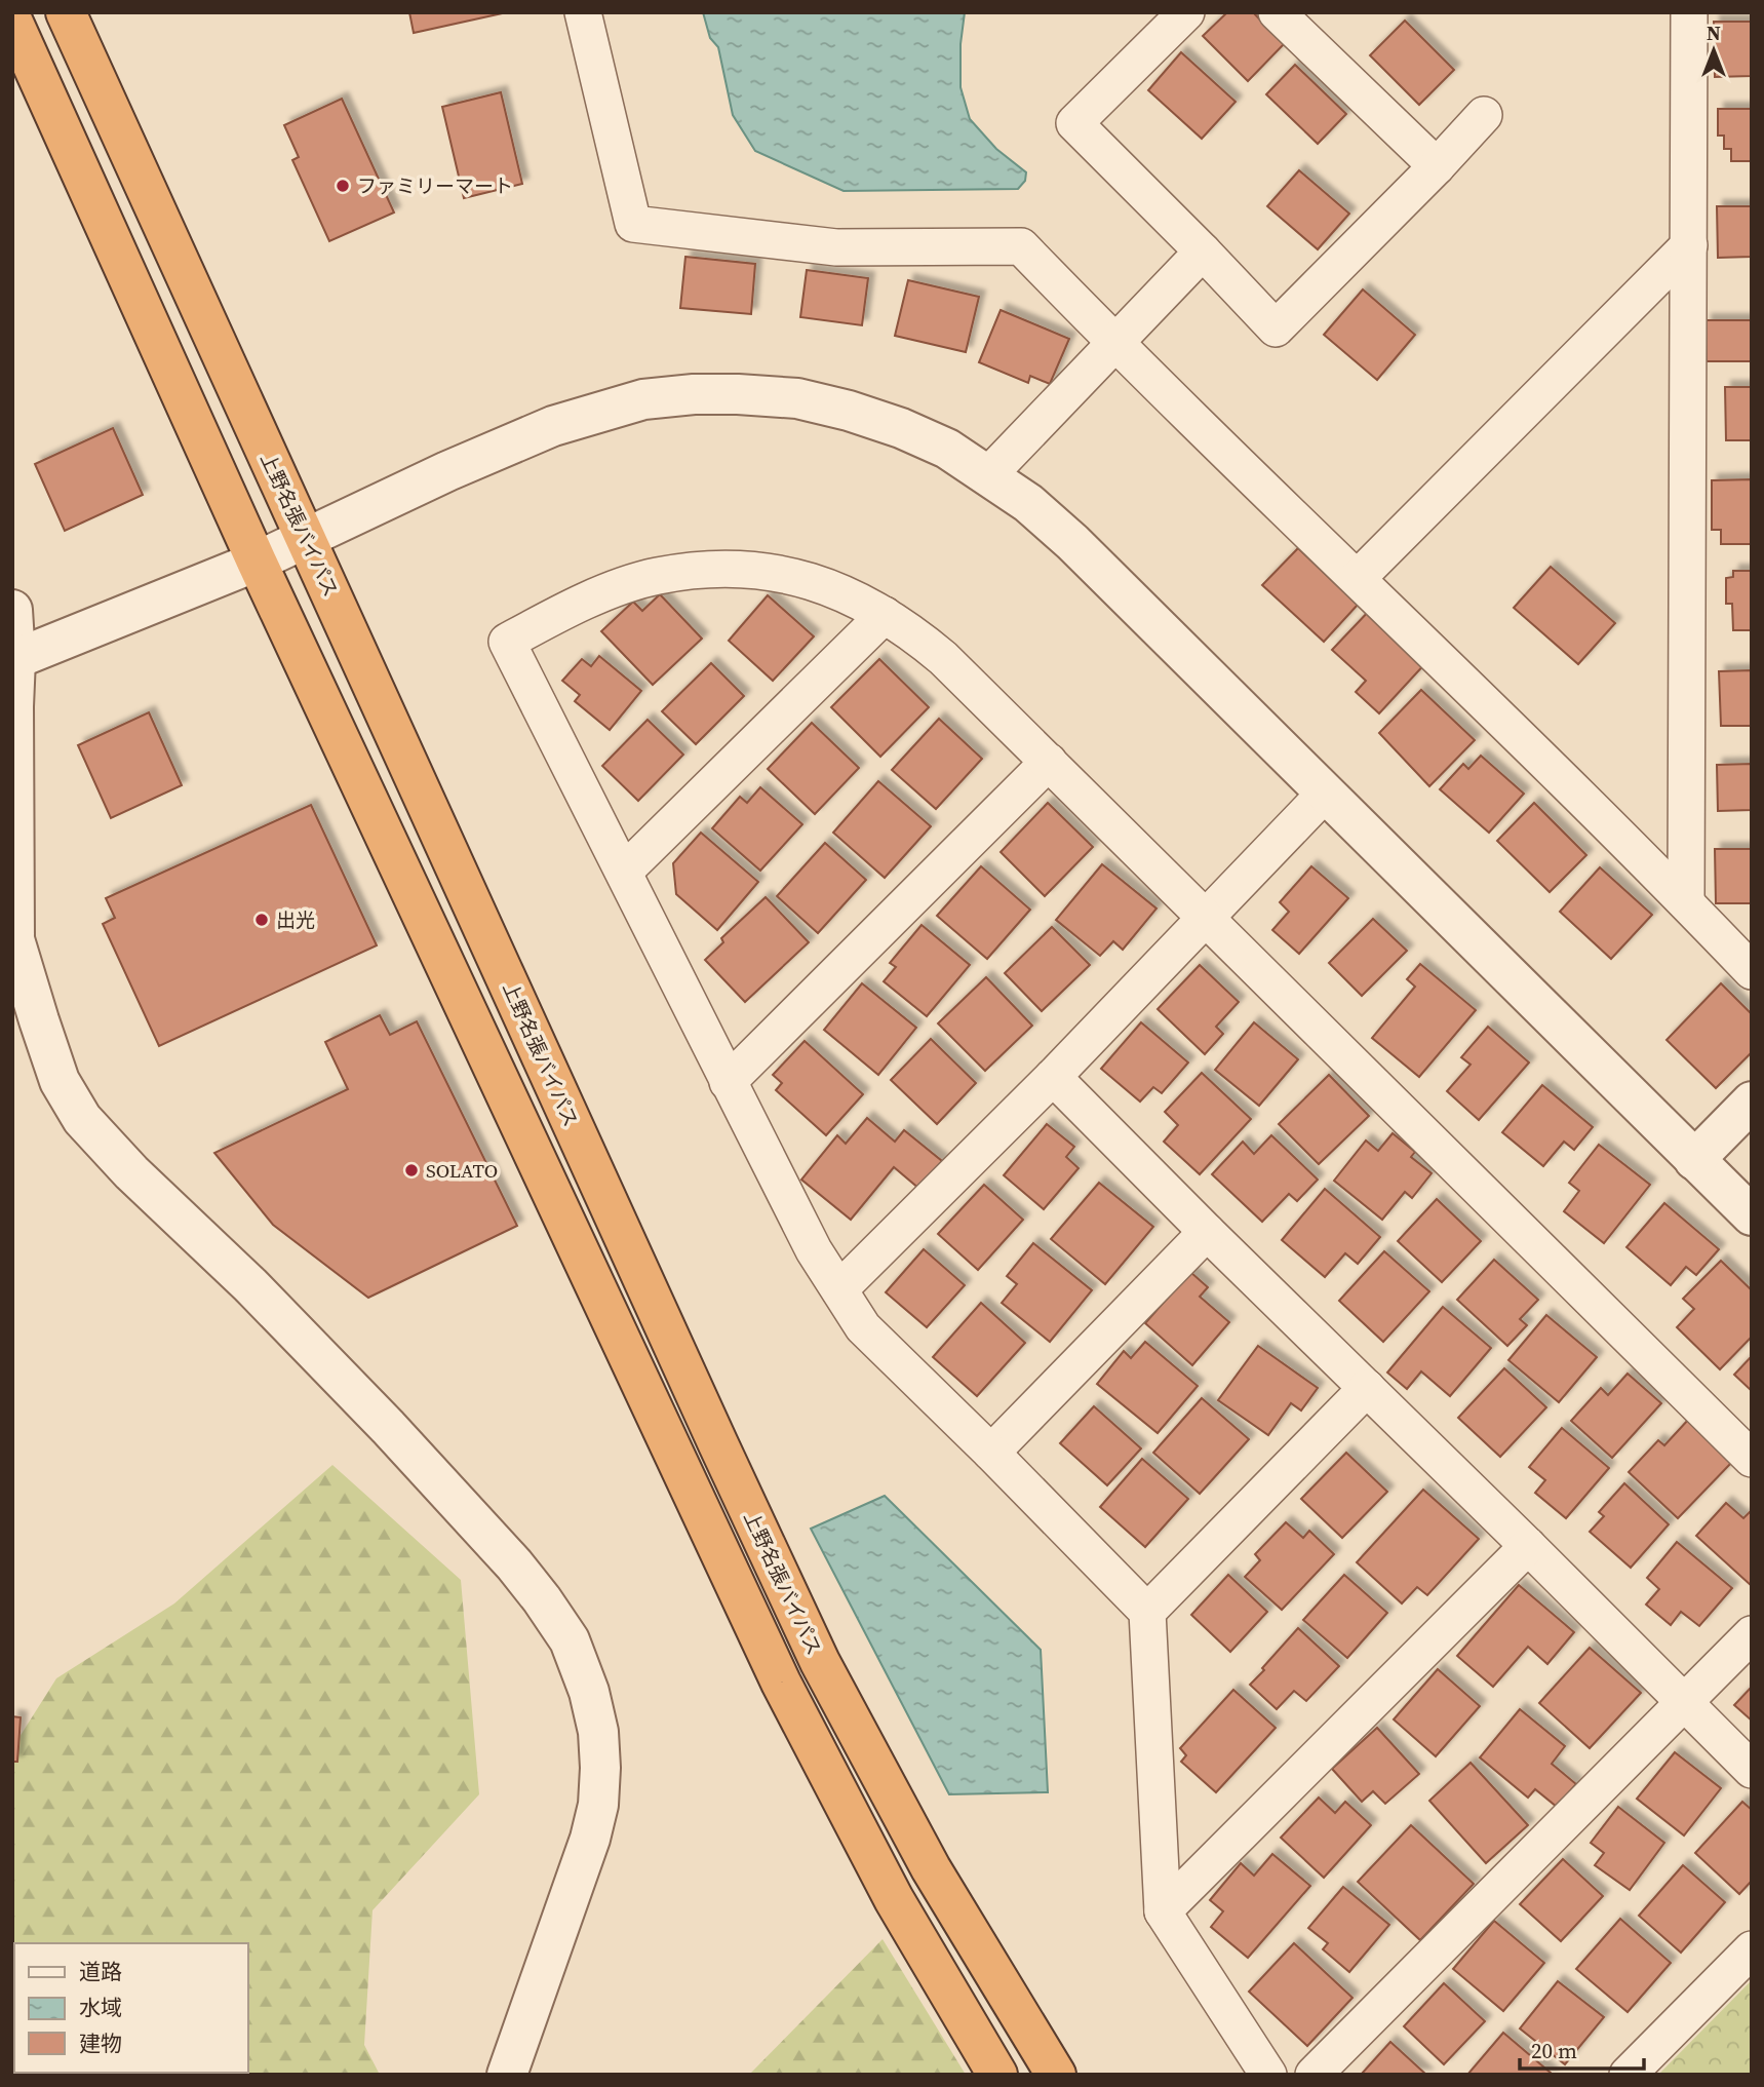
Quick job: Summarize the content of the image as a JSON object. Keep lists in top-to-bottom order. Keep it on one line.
{"streets":{"highway":["上野名張バイパス"]},"places":["ファミリーマート","出光","SOLATO"],"legend":["道路","水域","建物"],"scale_bar":"20 m","north":"top"}
